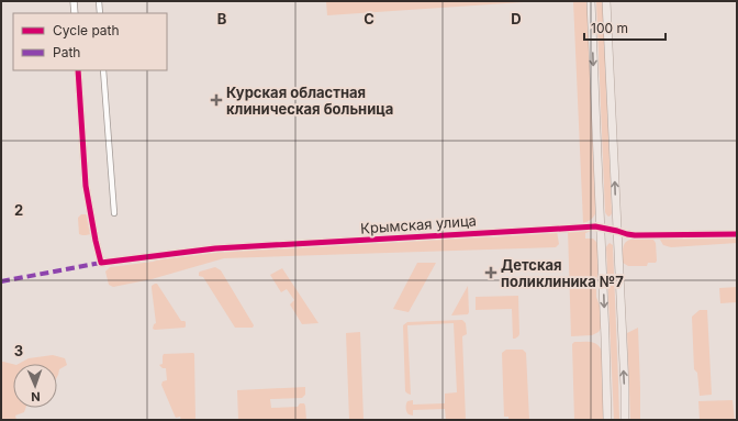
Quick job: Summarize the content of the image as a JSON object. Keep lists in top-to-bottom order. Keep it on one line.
{"streets":{"street":["Крымская улица"]},"places":{"health":["Курская областная клиническая больница","Детская поликлиника №7"]},"legend":["Cycle path","Path"],"scale_bar":"100 m","north":"bottom","grid":{"columns":["B","C","D"],"rows":["2","3"]}}
